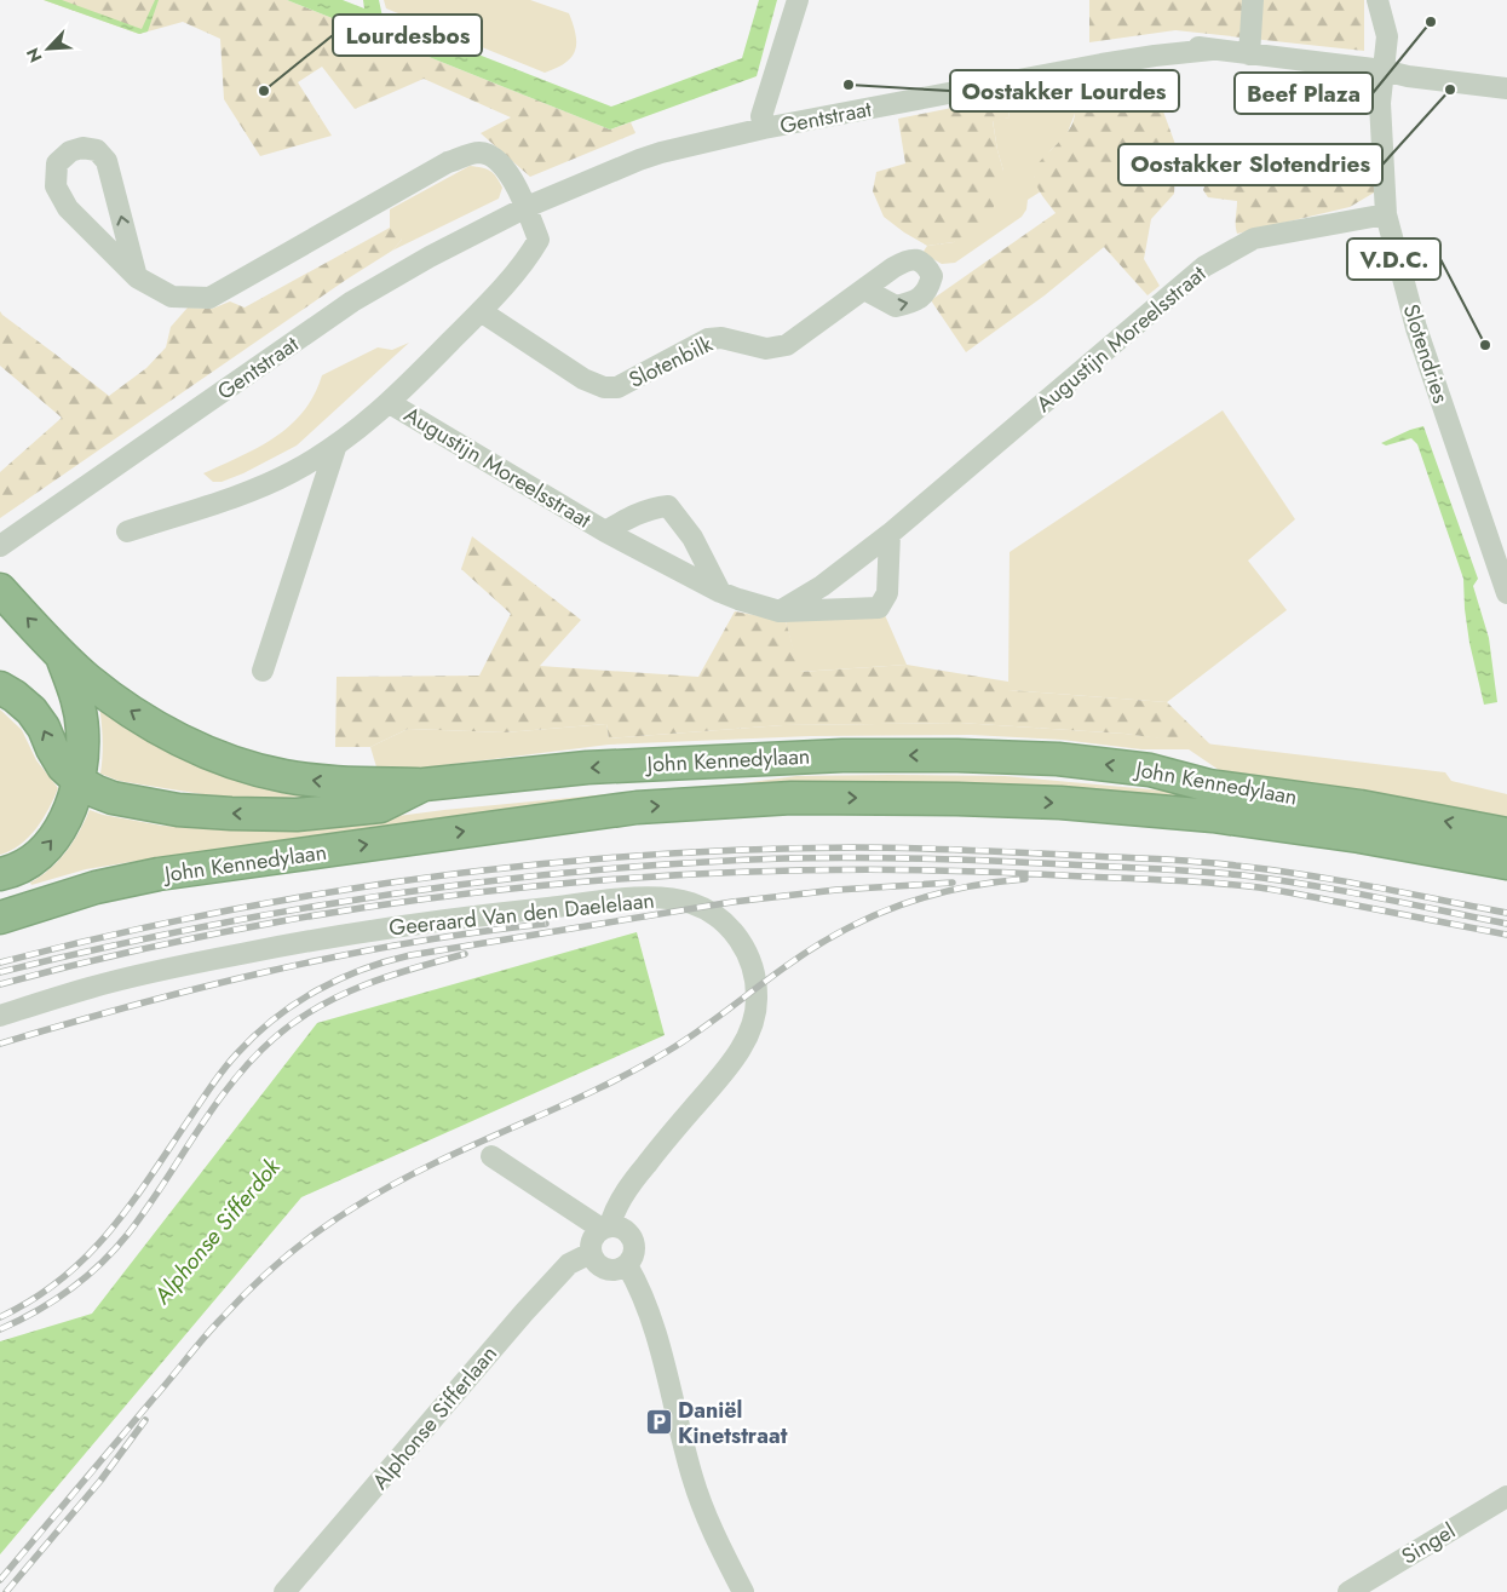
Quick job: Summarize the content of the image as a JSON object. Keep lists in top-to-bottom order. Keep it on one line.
{"streets":{"highway":["John Kennedylaan"],"street":["Gentstraat","Augustijn Moreelsstraat","Slotendries","Slotenbilk","Geeraard Van den Daelelaan","Alphonse Sifferlaan","Singel"]},"crossings":[["Gentstraat","Slotendries"],["Augustijn Moreelsstraat","Slotendries"],["Geeraard Van den Daelelaan","Alphonse Sifferlaan"]],"water":["Alphonse Sifferdok"],"places":{"other":["Beef Plaza","Oostakker Lourdes","Oostakker Slotendries","Lourdesbos","V.D.C."],"parking":["Daniël Kinetstraat"]},"north":"bottom left"}
